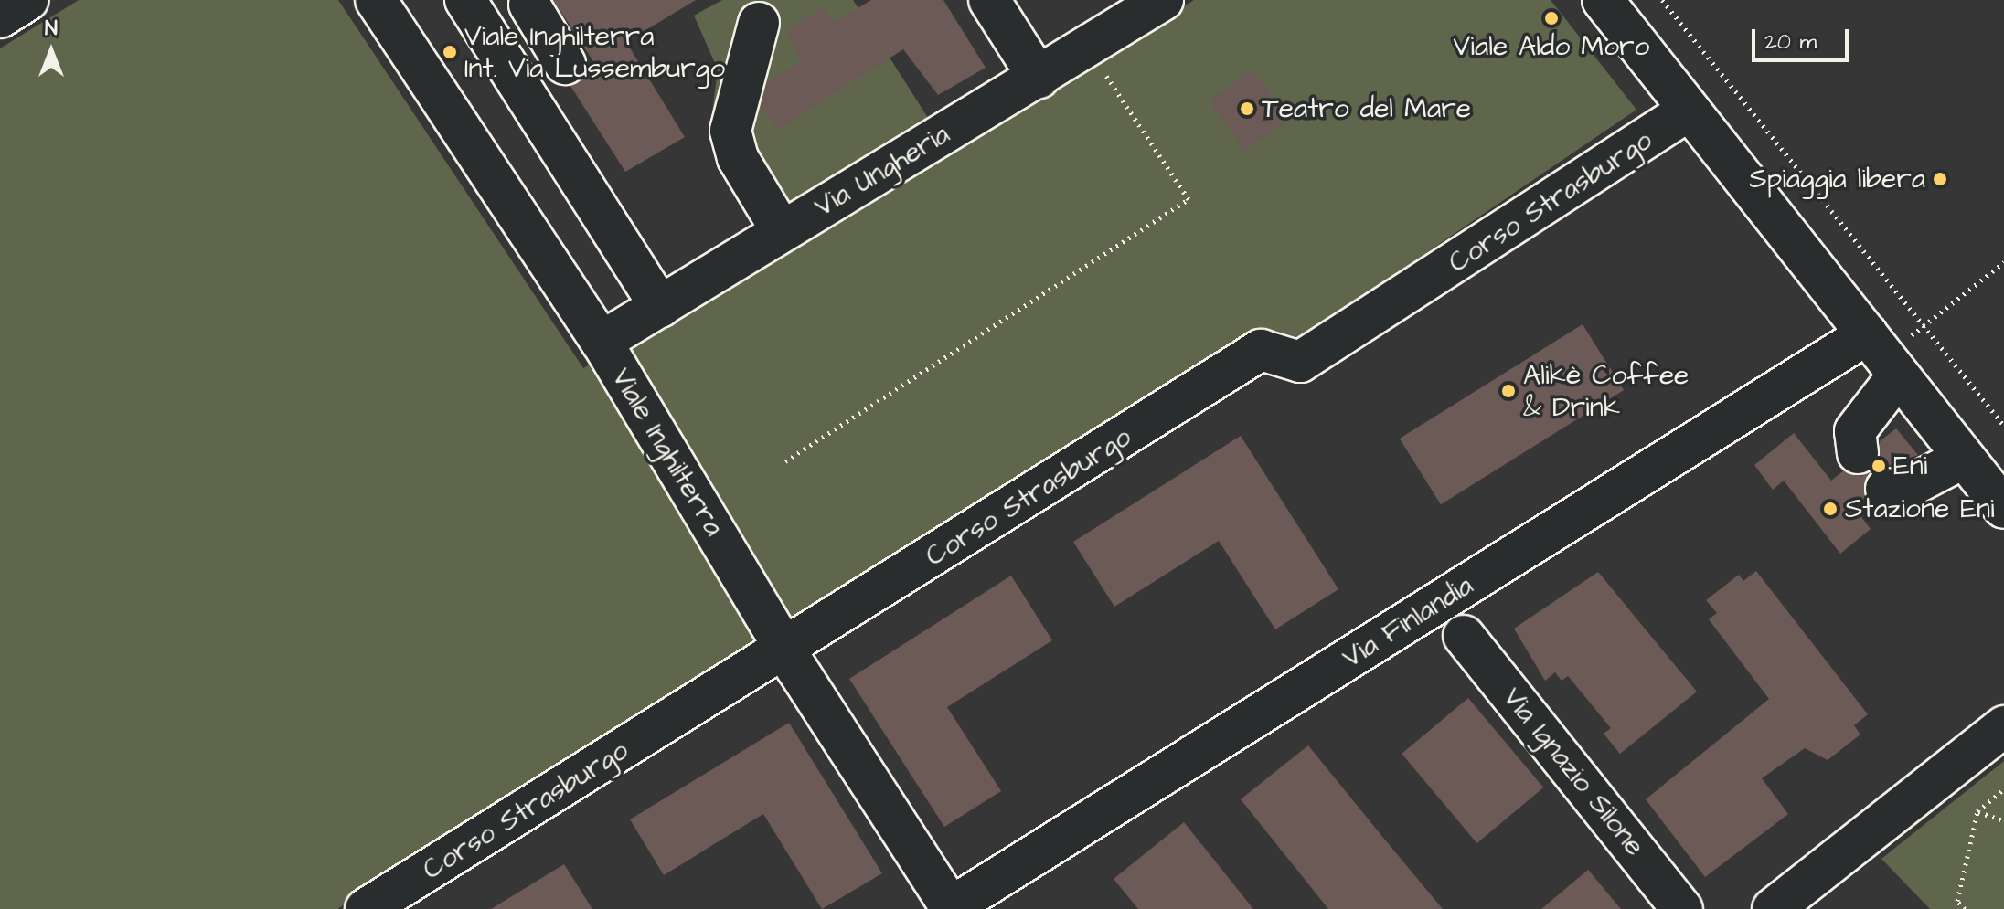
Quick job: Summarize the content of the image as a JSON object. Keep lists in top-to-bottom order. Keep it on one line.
{"streets":{"street":["Via Ungheria","Corso Strasburgo","Viale Inghilterra","Via Finlandia","Via Ignazio Silone"]},"crossings":[["Via Ungheria","Viale Inghilterra"],["Corso Strasburgo","Viale Inghilterra"],["Viale Inghilterra","Via Finlandia"]],"places":["Viale Aldo Moro","Viale Inghilterra Int. Via Lussemburgo","Teatro del Mare","Spiaggia libera","Alikè Coffee & Drink","Eni","Stazione Eni"],"scale_bar":"20 m","north":"top"}
